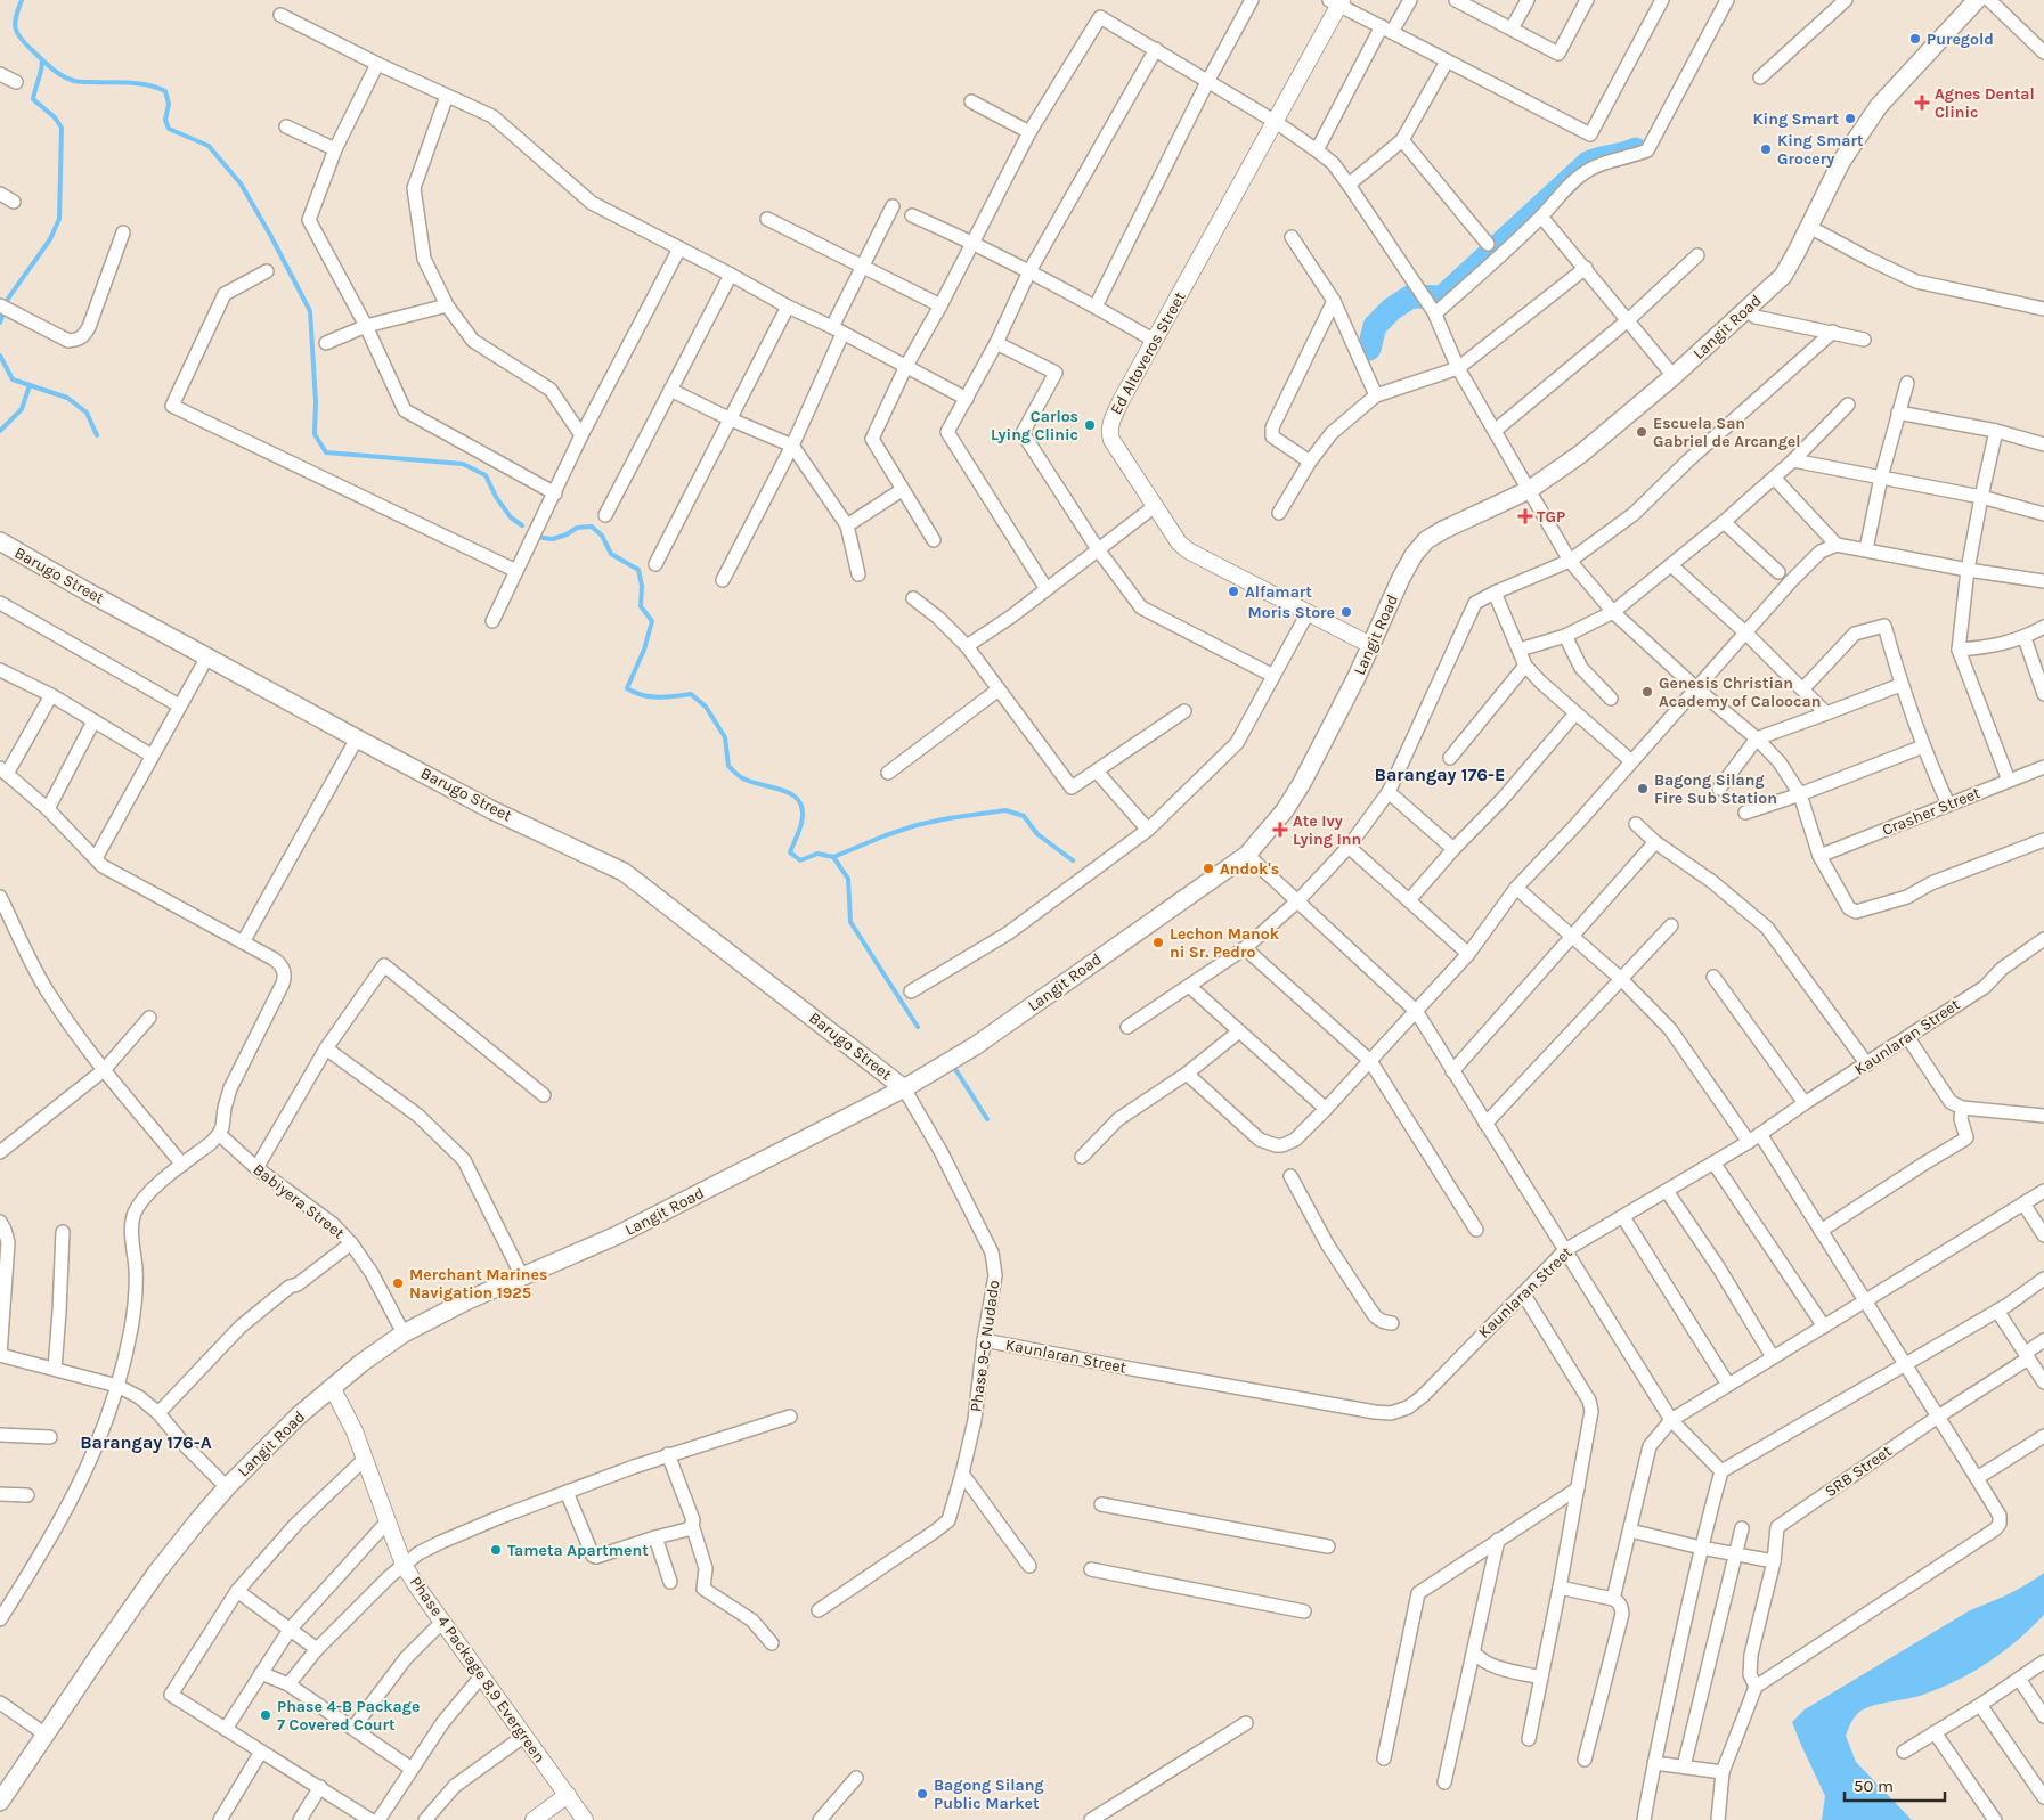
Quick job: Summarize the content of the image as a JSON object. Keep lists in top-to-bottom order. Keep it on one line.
{"streets":{"main road":["Langit Road","Barugo Street"],"street":["Ed Altoveros Street","Crasher Street","Kaunlaran Street","Babiyera Street","Phase 9-C Nudado","SRB Street","Phase 4 Package 8,9 Evergreen"]},"crossings":[["Langit Road","Ed Altoveros Street"],["Langit Road","Barugo Street"],["Langit Road","Babiyera Street"],["Langit Road","Phase 9-C Nudado"],["Langit Road","Phase 4 Package 8,9 Evergreen"],["Barugo Street","Phase 9-C Nudado"],["Kaunlaran Street","Phase 9-C Nudado"]],"districts":["Barangay 176-E","Barangay 176-A"],"places":{"other":["Puregold","King Smart","King Smart Grocery","Carlos Lying Clinic","Escuela San Gabriel de Arcangel","Alfamart","Moris Store","Genesis Christian Academy of Caloocan","Bagong Silang Fire Sub Station","Andok's","Lechon Manok ni Sr. Pedro","Merchant Marines Navigation 1925","Tameta Apartment","Phase 4-B Package 7 Covered Court","Bagong Silang Public Market"],"health":["Agnes Dental Clinic","TGP","Ate Ivy Lying Inn"]},"scale_bar":"50 m"}
